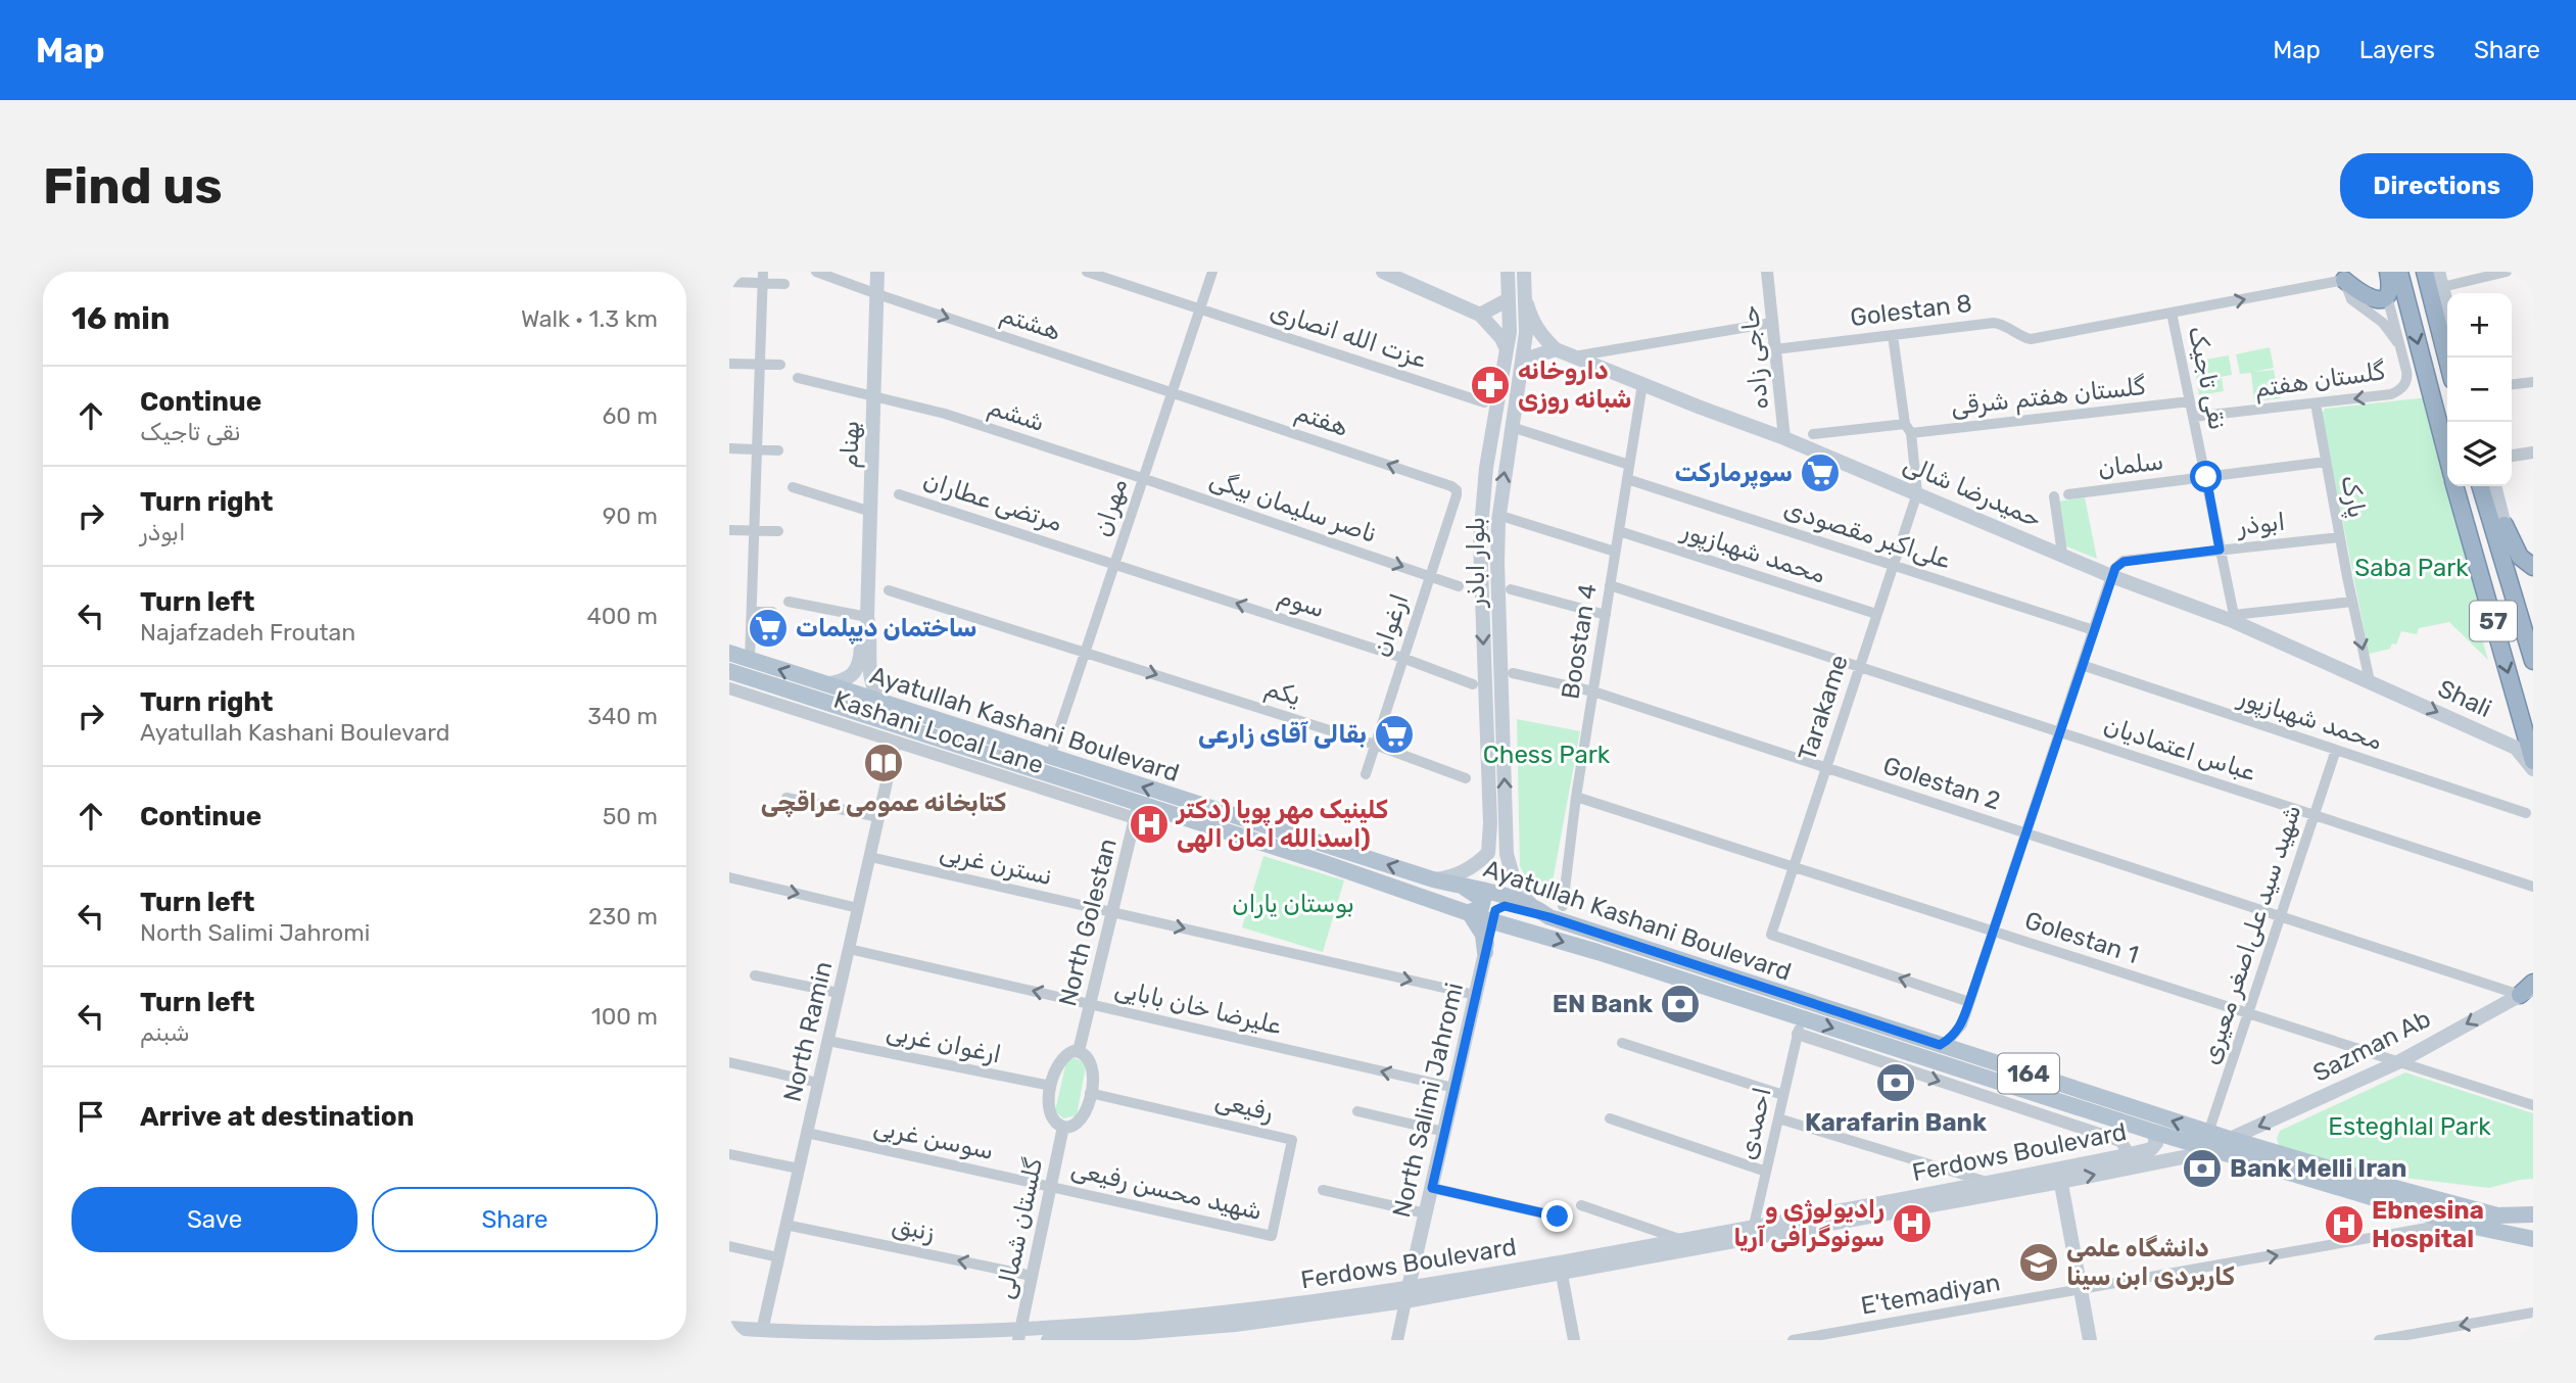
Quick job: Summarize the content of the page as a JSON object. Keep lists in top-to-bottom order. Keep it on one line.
{"streets":{"highway":["57"],"main road":["بهنام","حمیدرضا شالی","بلوار اباذر","Shali","Ayatullah Kashani Boulevard","Sazman Ab","164","North Salimi Jahromi","Ferdows Boulevard"],"street":["Golestan 8","هشتم","عزت الله انصاری","حاجی زاده","نقی تاجیک","گلستان هفتم","گلستان هفتم شرقی","ششم","هفتم","سلمان","پارک","مرتضی عطاران","ناصر سلیمان بیگی","مهران","ابوذر","علی‌اکبر مقصودی","محمد شهبازپور","سوم","ارغوان","Boostan 4","یکم","Tarakame","Kashani Local Lane","عباس اعتمادیان","Golestan 2","نسترن غربی","North Golestan","شهید سید علی‌اصغر معیری","Golestan 1","علیرضا خان بابایی","North Ramin","ارغوان غربی","رفیعی","احمدی","سوسن غربی","شهید محسن رفیعی","زنبق","گلستان شمالی","E'temadiyan"]},"crossings":[["Golestan 8","حاجی زاده"],["Golestan 8","نقی تاجیک"],["هشتم","هفتم"],["هشتم","بهنام"],["هشتم","مهران"],["عزت الله انصاری","مهران"],["حاجی زاده","حمیدرضا شالی"],["نقی تاجیک","گلستان هفتم"],["نقی تاجیک","گلستان هفتم شرقی"],["نقی تاجیک","سلمان"],["نقی تاجیک","حمیدرضا شالی"],["نقی تاجیک","ابوذر"],["گلستان هفتم","پارک"],["ششم","بهنام"],["ششم","ناصر سلیمان بیگی"],["ششم","مهران"],["هفتم","مهران"],["هفتم","ارغوان"],["بهنام","Ayatullah Kashani Boulevard"],["سلمان","پارک"],["حمیدرضا شالی","پارک"],["حمیدرضا شالی","ابوذر"],["حمیدرضا شالی","Boostan 4"],["حمیدرضا شالی","Shali"],["حمیدرضا شالی","Tarakame"],["پارک","ابوذر"],["پارک","Shali"],["مرتضی عطاران","مهران"],["مرتضی عطاران","سوم"],["ناصر سلیمان بیگی","مهران"],["ناصر سلیمان بیگی","ارغوان"],["مهران","سوم"],["مهران","یکم"],["مهران","Ayatullah Kashani Boulevard"],["علی‌اکبر مقصودی","Boostan 4"],["علی‌اکبر مقصودی","Tarakame"],["محمد شهبازپور","Boostan 4"],["محمد شهبازپور","Tarakame"],["محمد شهبازپور","شهید سید علی‌اصغر معیری"],["بلوار اباذر","Ayatullah Kashani Boulevard"],["سوم","ارغوان"],["ارغوان","یکم"],["Boostan 4","عباس اعتمادیان"],["Boostan 4","Golestan 2"],["Boostan 4","Golestan 1"],["Tarakame","عباس اعتمادیان"],["Tarakame","Golestan 2"],["Tarakame","Golestan 1"],["Ayatullah Kashani Boulevard","Kashani Local Lane"],["Ayatullah Kashani Boulevard","North Golestan"],["Ayatullah Kashani Boulevard","شهید سید علی‌اصغر معیری"],["Ayatullah Kashani Boulevard","Sazman Ab"],["Ayatullah Kashani Boulevard","North Salimi Jahromi"],["Ayatullah Kashani Boulevard","احمدی"],["Ayatullah Kashani Boulevard","Ferdows Boulevard"],["Ayatullah Kashani Boulevard","E'temadiyan"],["Kashani Local Lane","North Golestan"],["Kashani Local Lane","North Ramin"],["عباس اعتمادیان","شهید سید علی‌اصغر معیری"],["Golestan 2","شهید سید علی‌اصغر معیری"],["Golestan 2","Sazman Ab"],["نسترن غربی","North Golestan"],["نسترن غربی","North Ramin"],["نسترن غربی","North Salimi Jahromi"],["North Golestan","علیرضا خان بابایی"],["شهید سید علی‌اصغر معیری","Golestan 1"],["Golestan 1","Sazman Ab"],["علیرضا خان بابایی","North Ramin"],["علیرضا خان بابایی","North Salimi Jahromi"],["North Ramin","ارغوان غربی"],["North Ramin","سوسن غربی"],["North Ramin","Ferdows Boulevard"],["North Ramin","زنبق"],["North Salimi Jahromi","Ferdows Boulevard"],["رفیعی","شهید محسن رفیعی"],["احمدی","Ferdows Boulevard"],["سوسن غربی","شهید محسن رفیعی"],["سوسن غربی","گلستان شمالی"],["Ferdows Boulevard","گلستان شمالی"],["شهید محسن رفیعی","گلستان شمالی"],["زنبق","گلستان شمالی"]],"one_way":["هشتم","هفتم","ناصر سلیمان بیگی","سوم","یکم","Shali","نسترن غربی","علیرضا خان بابایی","Sazman Ab","زنبق","E'temadiyan"],"parks":["Saba Park","Chess Park","بوستان یاران","Esteghlal Park"],"places":{"pharmacy":["داروخانه شبانه روزی"],"supermarket":["سوپرمارکت","ساختمان دیپلمات","بقالی آقای زارعی"],"library":["کتابخانه عمومی عراقچی"],"hospital":["کلینیک مهر پویا (دکتر اسدالله امان الهی)","رادیولوژی و سونوگرافی آریا","Ebnesina Hospital"],"bank":["EN Bank","Karafarin Bank","Bank Melli Iran"],"school or university":["دانشگاه علمی کاربردی ابن سینا"]},"page":{"header":"Map","nav":["Map","Layers","Share"],"buttons":["Directions",["Save","Share"]],"title":"Find us","heading":["16 min","Walk · 1.3 km"],"map_buttons":["+","−"],"list":[["Continue","نقی تاجیک","60 m"],["Turn right","ابوذر","90 m"],["Turn left","Najafzadeh Froutan","400 m"],["Turn right","Ayatullah Kashani Boulevard","340 m"],["Continue","50 m"],["Turn left","North Salimi Jahromi","230 m"],["Turn left","شبنم","100 m"],"Arrive at destination"]}}
